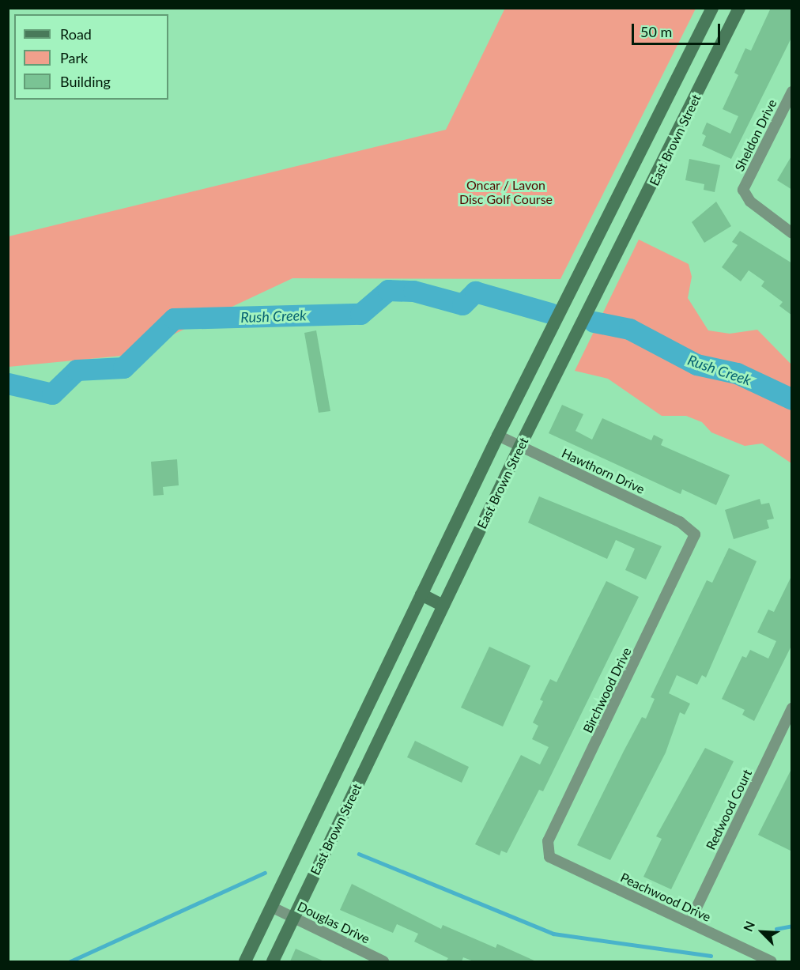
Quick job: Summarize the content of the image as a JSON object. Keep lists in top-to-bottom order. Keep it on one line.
{"streets":{"main road":["East Brown Street"],"street":["Sheldon Drive","Hawthorn Drive","Birchwood Drive","Redwood Court","Peachwood Drive","Douglas Drive"]},"crossings":[["East Brown Street","Hawthorn Drive"],["East Brown Street","Douglas Drive"],["Hawthorn Drive","Birchwood Drive"],["Birchwood Drive","Peachwood Drive"],["Redwood Court","Peachwood Drive"]],"water":["Rush Creek"],"parks":["Oncar / Lavon Disc Golf Course"],"legend":["Road","Park","Building"],"scale_bar":"50 m","north":"top left"}
